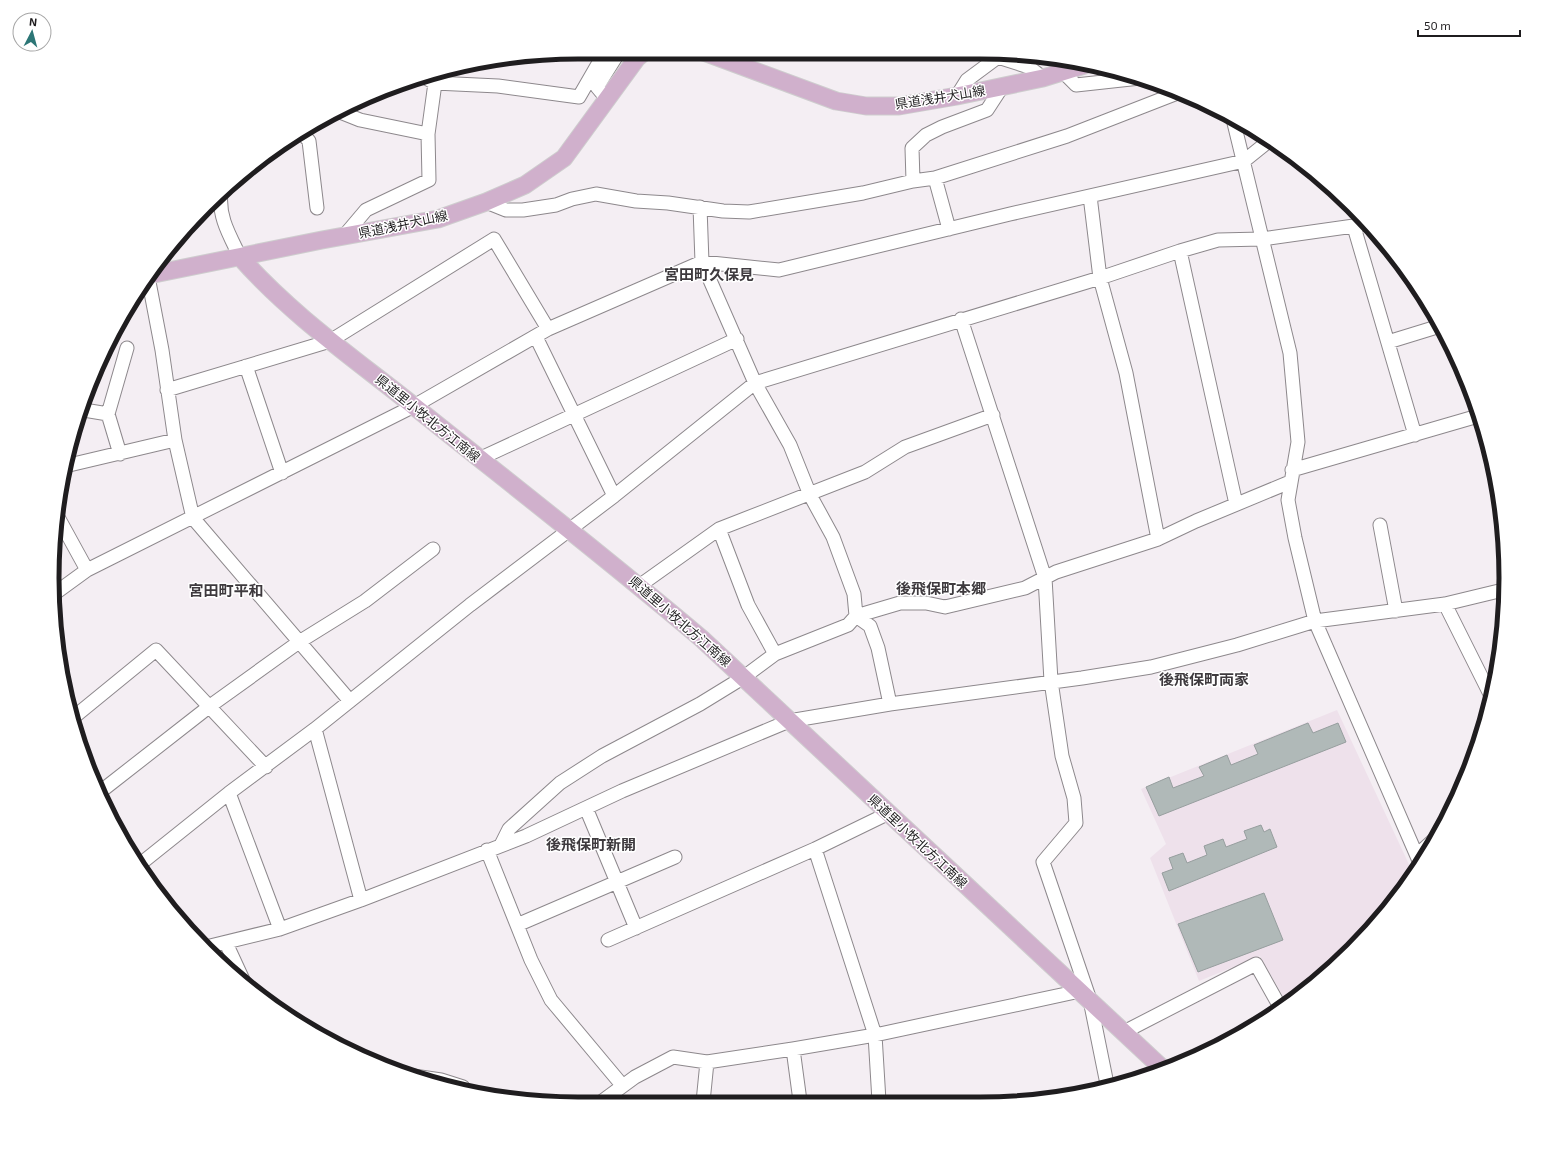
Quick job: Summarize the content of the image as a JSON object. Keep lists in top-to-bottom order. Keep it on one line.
{"streets":{"main road":["県道浅井犬山線","県道里小牧北方江南線"]},"crossings":[["県道浅井犬山線","県道里小牧北方江南線"]],"districts":["宮田町久保見","後飛保町本郷","宮田町平和","後飛保町両家","後飛保町新開"],"scale_bar":"50 m","north":"top"}
